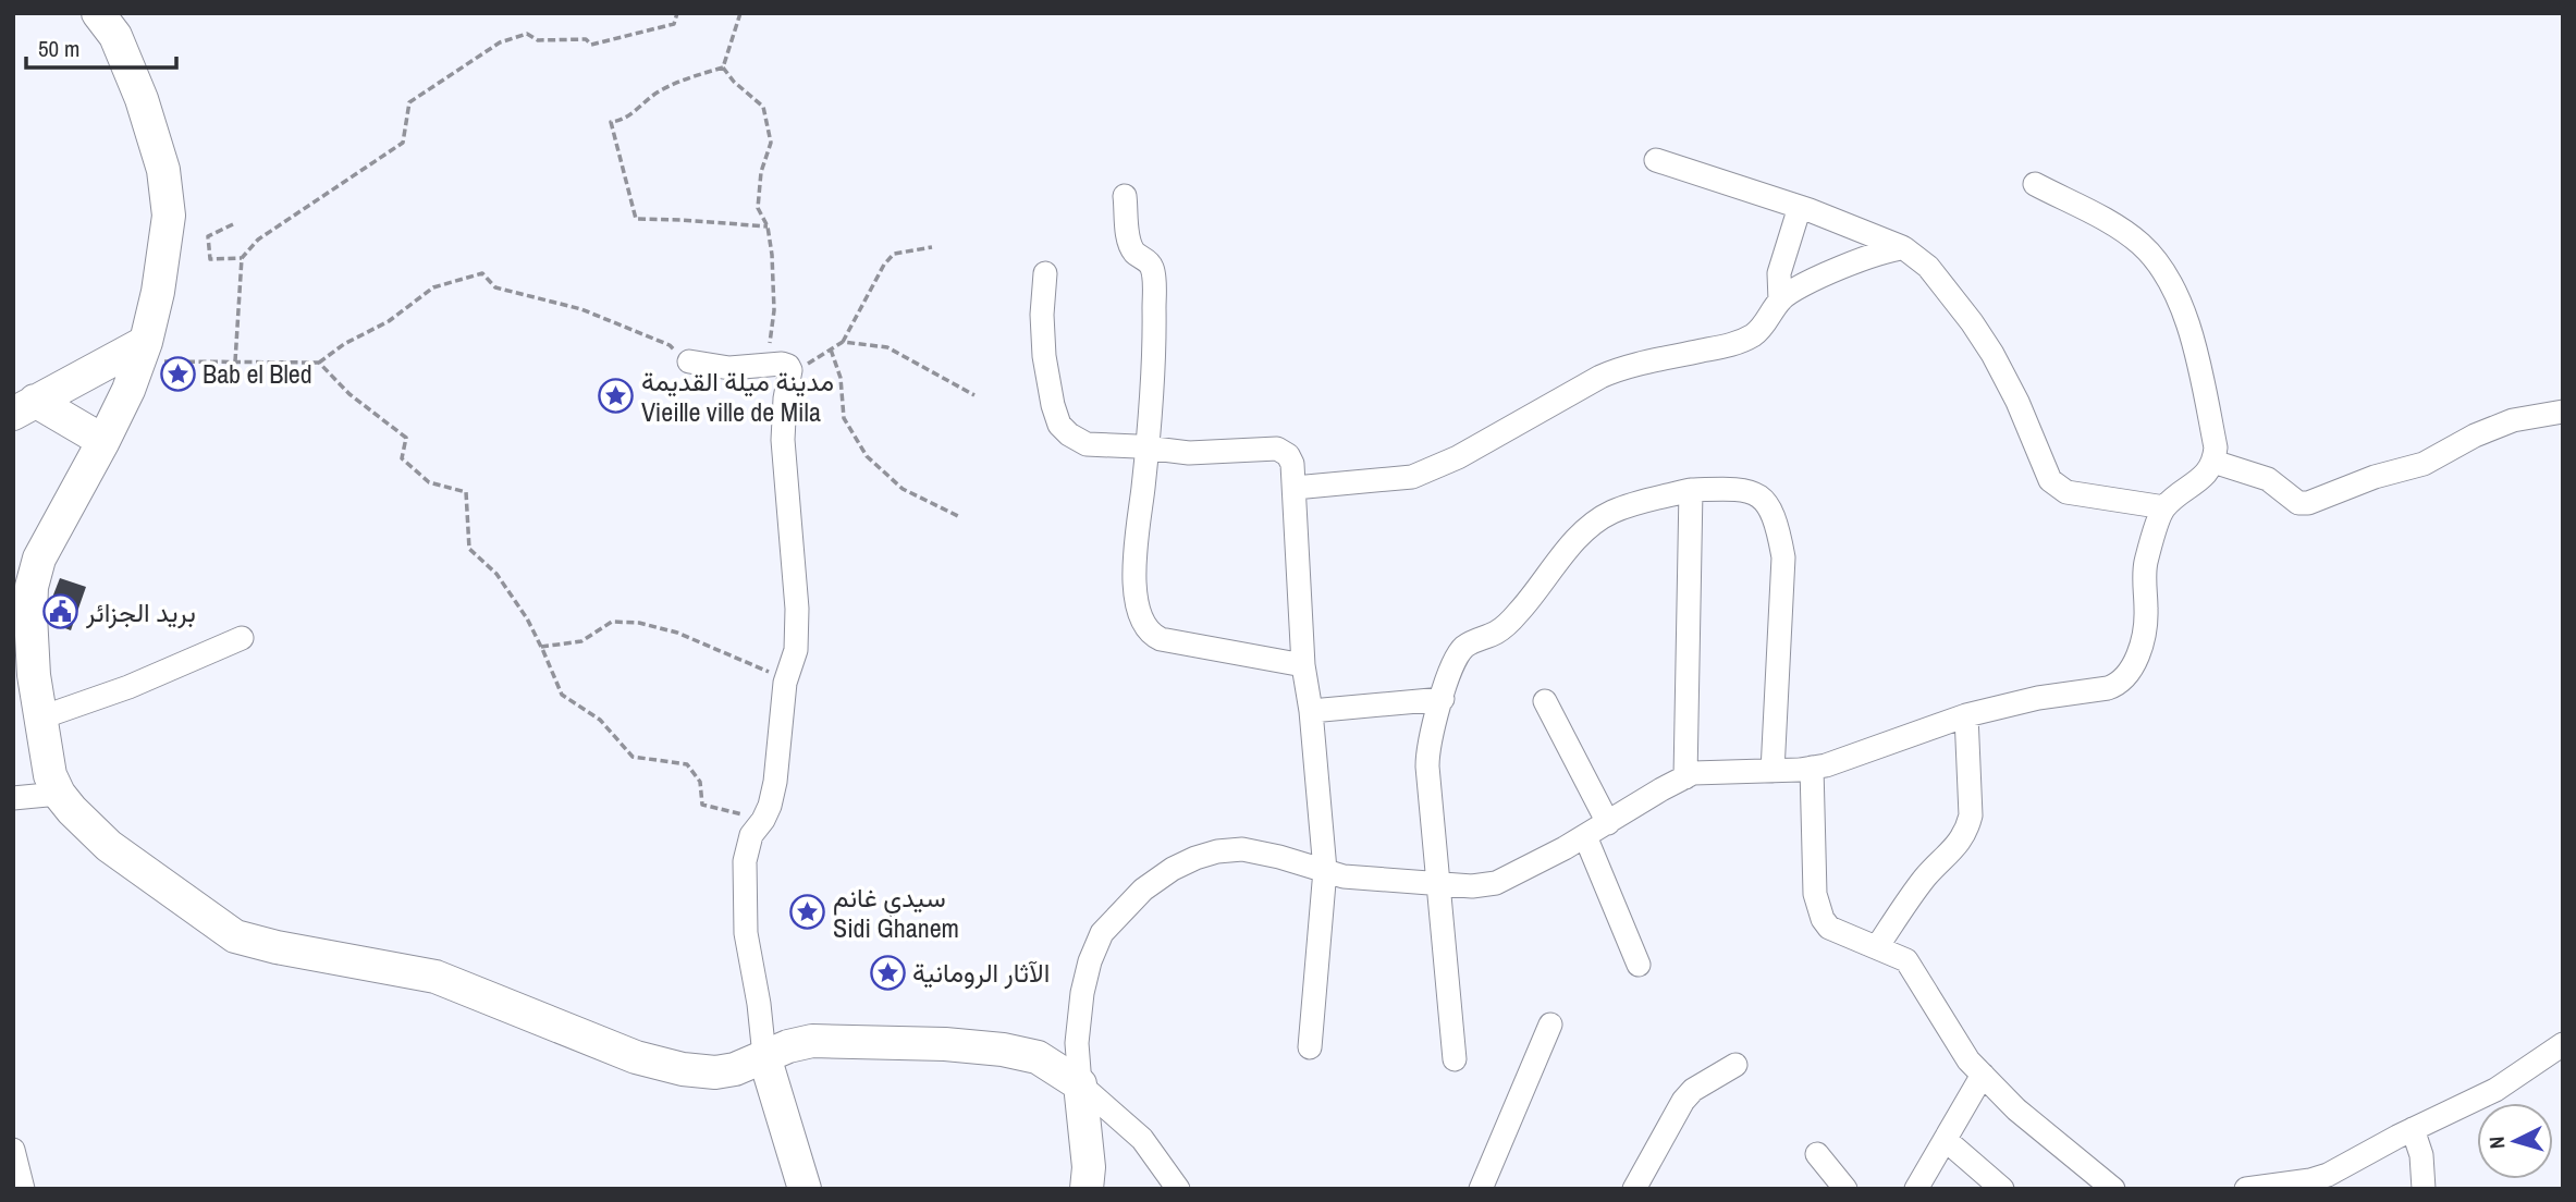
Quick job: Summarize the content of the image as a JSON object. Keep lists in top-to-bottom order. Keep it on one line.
{"places":{"place":["Bab el Bled","مدينة ميلة القديمة Vieille ville de Mila","سيدي غانم Sidi Ghanem","الآثار الرومانية"],"public building":["بريد الجزائر"]},"scale_bar":"50 m","north":"left"}
